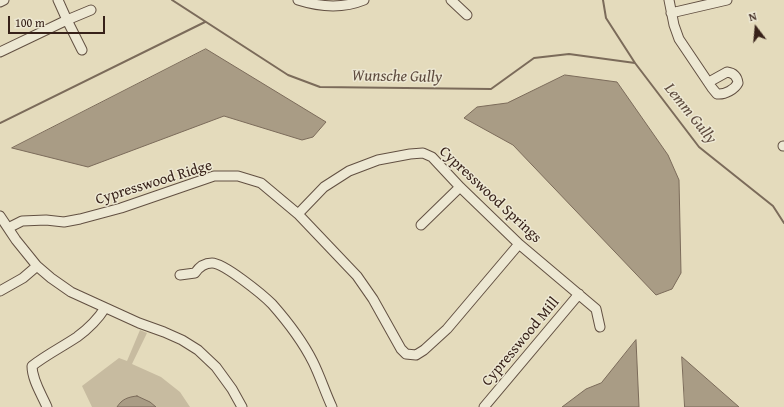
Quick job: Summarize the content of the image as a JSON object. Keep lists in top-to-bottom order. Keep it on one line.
{"streets":{"street":["Cypresswood Ridge","Cypresswood Springs","Cypresswood Mill"]},"crossings":[["Cypresswood Ridge","Cypresswood Springs"],["Cypresswood Springs","Cypresswood Mill"]],"water":["Wunsche Gully","Lemm Gully"],"scale_bar":"100 m","north":"top"}
